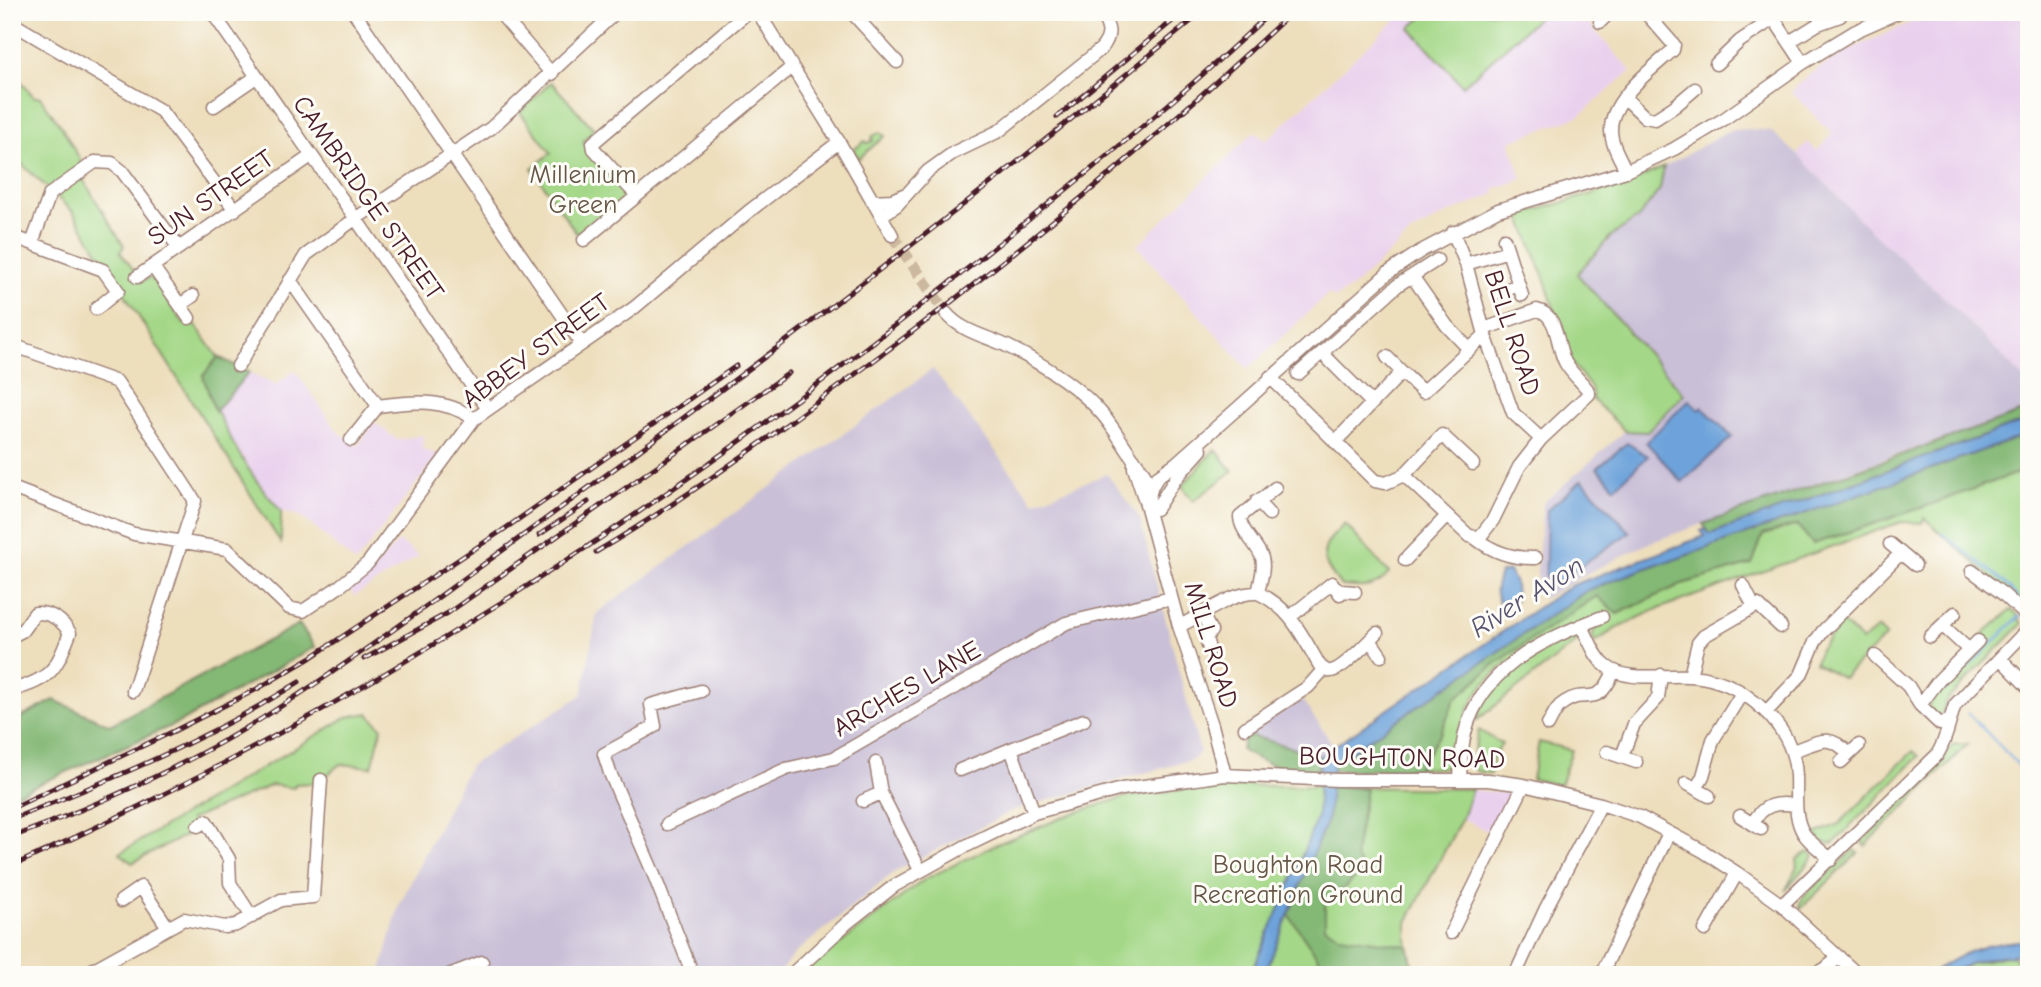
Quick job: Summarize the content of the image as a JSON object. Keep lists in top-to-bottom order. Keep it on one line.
{"streets":{"street":["SUN STREET","CAMBRIDGE STREET","BELL ROAD","ABBEY STREET","MILL ROAD","ARCHES LANE","BOUGHTON ROAD"]},"crossings":[["SUN STREET","CAMBRIDGE STREET"],["CAMBRIDGE STREET","ABBEY STREET"],["MILL ROAD","ARCHES LANE"],["MILL ROAD","BOUGHTON ROAD"]],"water":["River Avon"],"parks":["Millenium Green","Boughton Road Recreation Ground"]}
